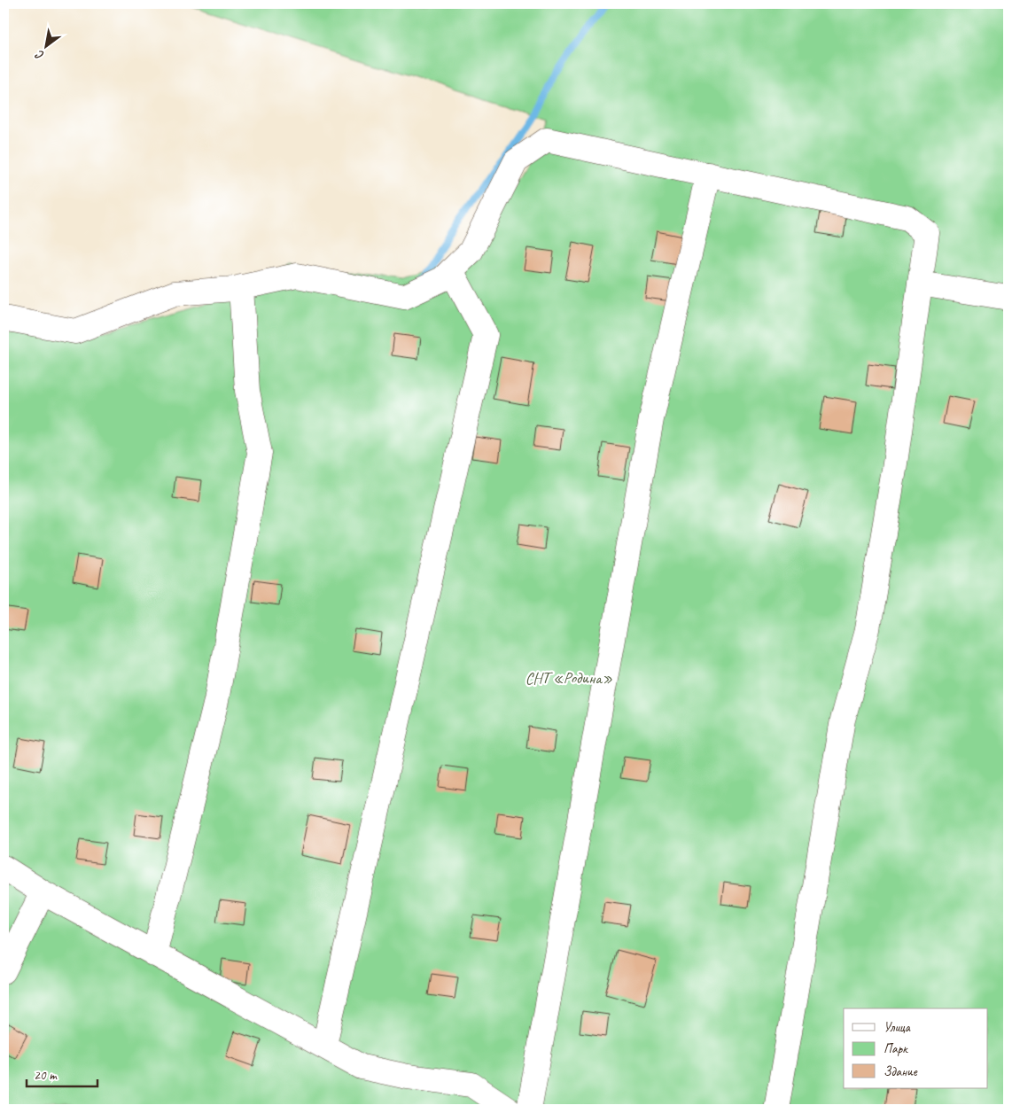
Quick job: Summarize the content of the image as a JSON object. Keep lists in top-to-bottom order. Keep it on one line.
{"parks":["СНТ «Родина»"],"legend":["Улица","Парк","Здание"],"scale_bar":"20 m","north":"bottom left"}
